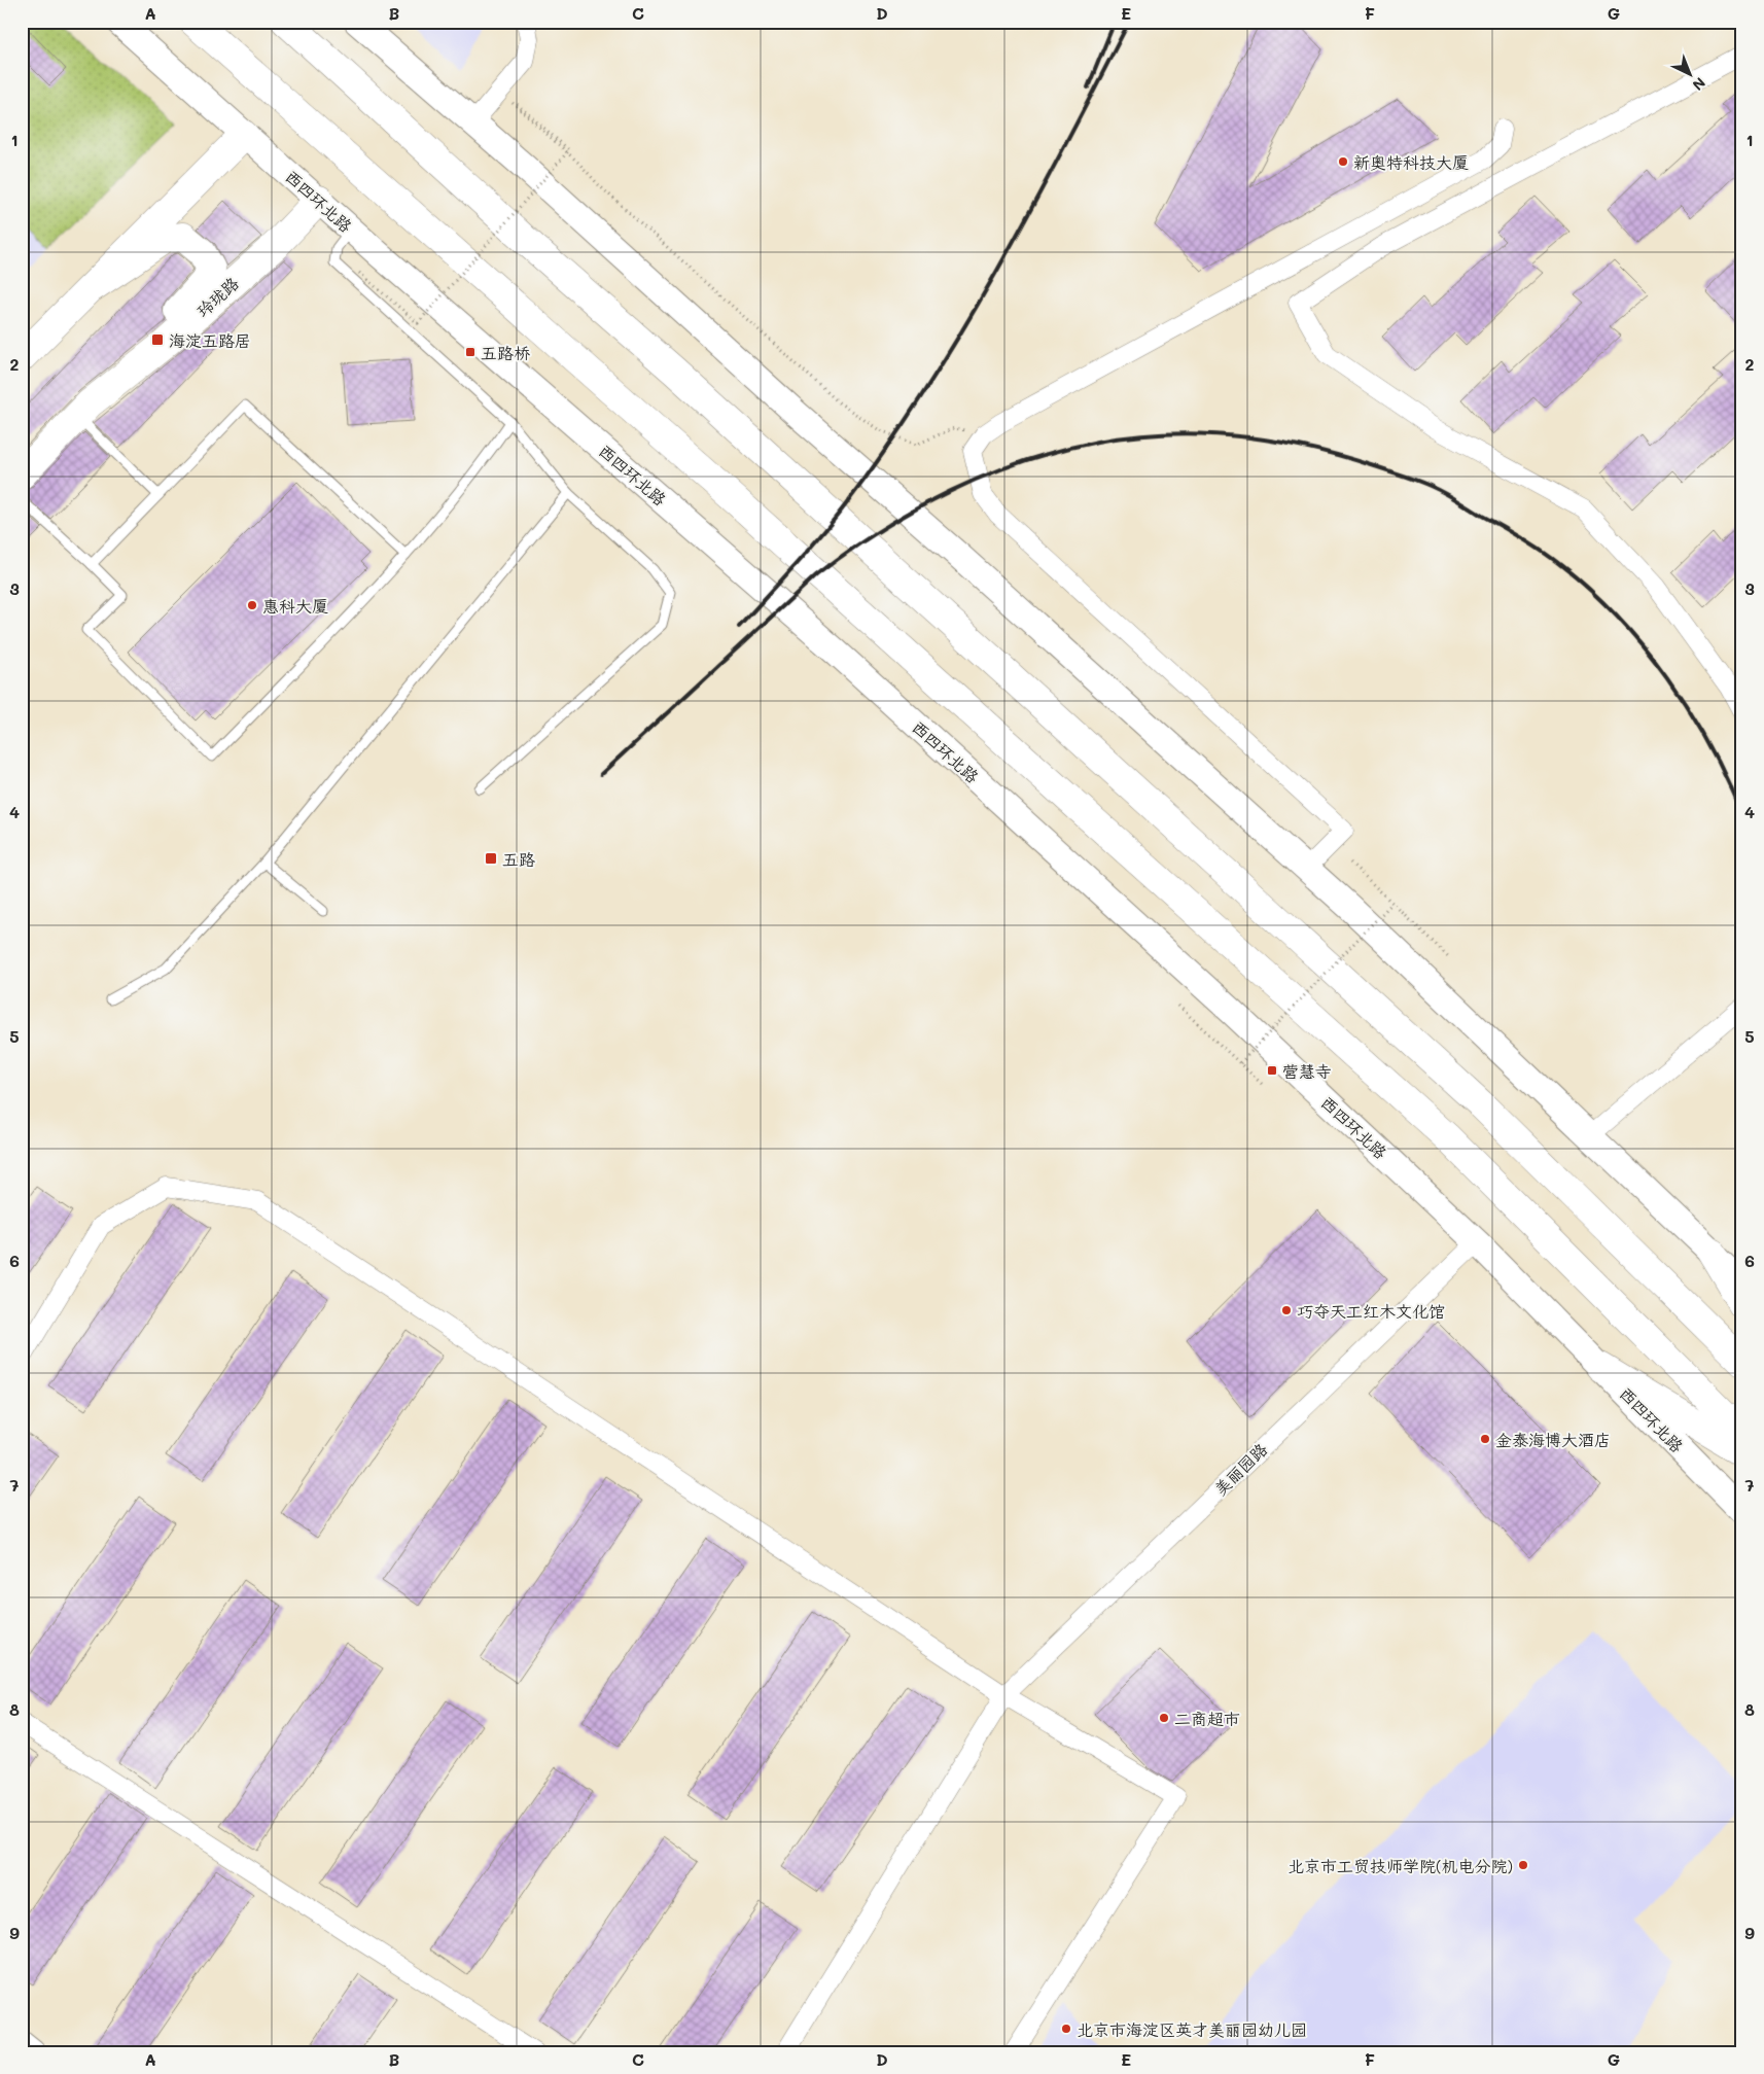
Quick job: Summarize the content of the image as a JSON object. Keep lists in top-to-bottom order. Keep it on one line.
{"streets":{"main road":["玲珑路"],"street":["西四环北路","美丽园路"]},"crossings":[["西四环北路","玲珑路"],["西四环北路","美丽园路"]],"places":{"other":["新奥特科技大厦","惠科大厦","巧夺天工红木文化馆","金泰海博大酒店","二商超市","北京市工贸技师学院(机电分院)","北京市海淀区英才美丽园幼儿园"],"transit":["海淀五路居","五路桥","五路","营慧寺"]},"north":"bottom right","grid":{"columns":["A","B","C","D","E","F","G"],"rows":["1","2","3","4","5","6","7","8","9"]}}
